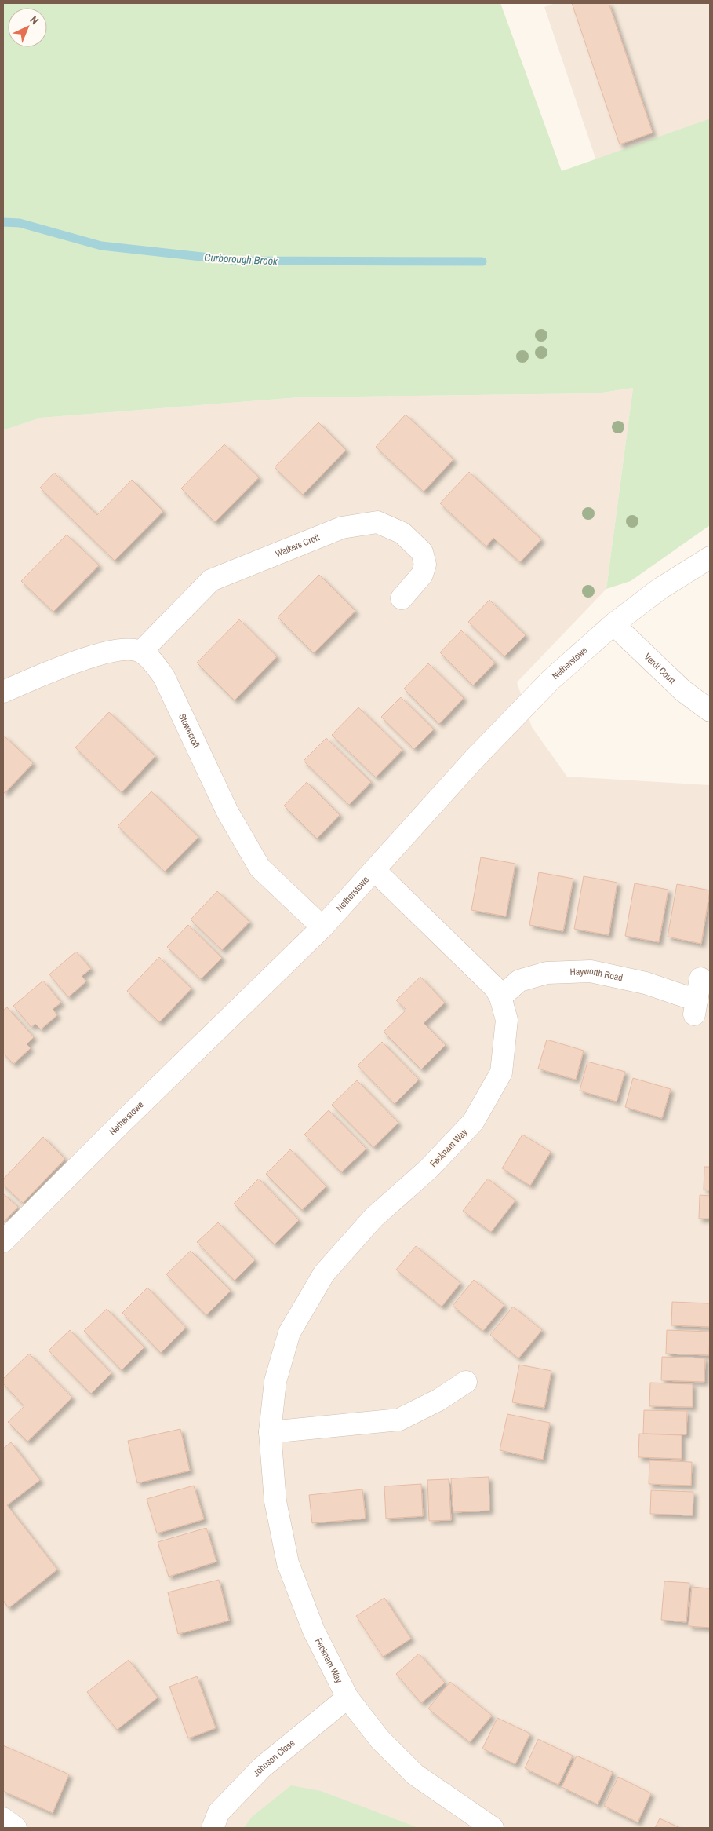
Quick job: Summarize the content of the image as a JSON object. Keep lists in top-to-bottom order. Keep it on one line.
{"streets":{"street":["Walkers Croft","Netherstowe","Verdi Court","Stowecroft","Hayworth Road","Fecknam Way","Johnson Close"]},"crossings":[["Walkers Croft","Stowecroft"],["Netherstowe","Verdi Court"],["Netherstowe","Stowecroft"],["Netherstowe","Fecknam Way"],["Hayworth Road","Fecknam Way"],["Fecknam Way","Johnson Close"]],"water":["Curborough Brook"],"north":"top right"}
